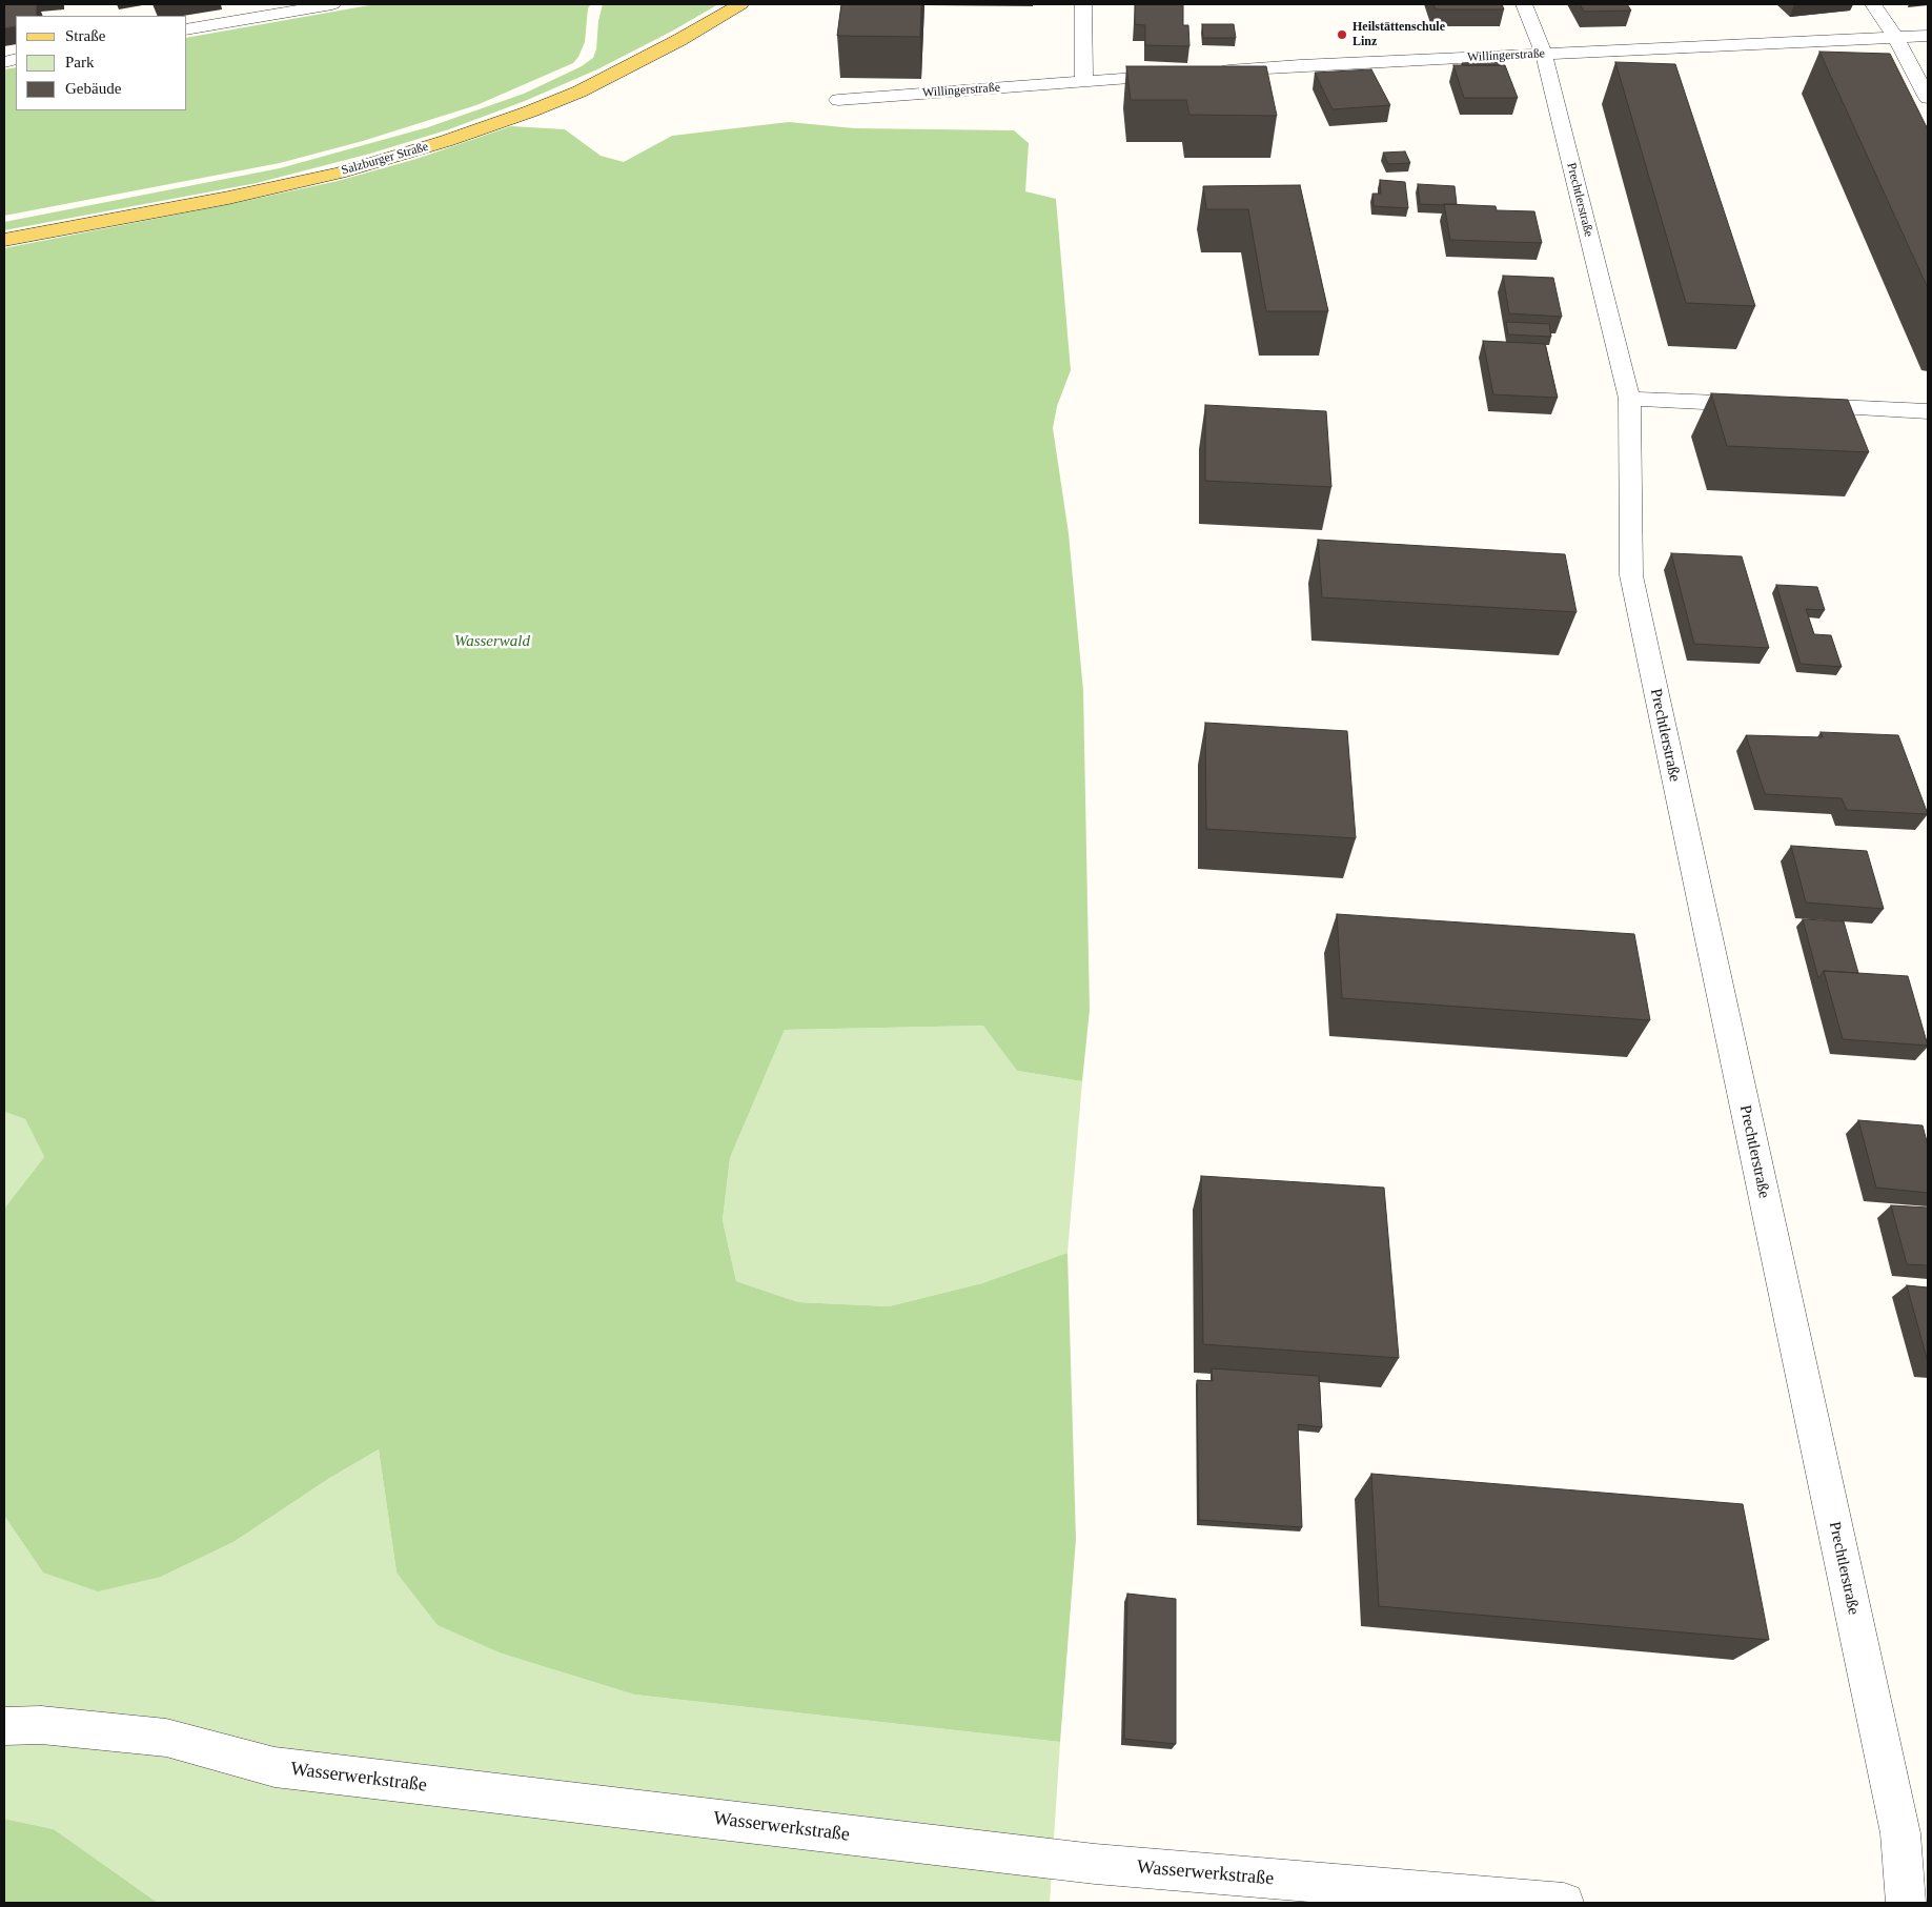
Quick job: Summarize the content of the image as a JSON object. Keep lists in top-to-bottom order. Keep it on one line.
{"streets":{"main road":["Salzburger Straße"],"street":["Willingerstraße","Prechtlerstraße","Wasserwerkstraße"]},"crossings":[["Willingerstraße","Prechtlerstraße"]],"parks":["Wasserwald"],"places":["Heilstättenschule Linz"],"legend":["Straße","Park","Gebäude"]}
